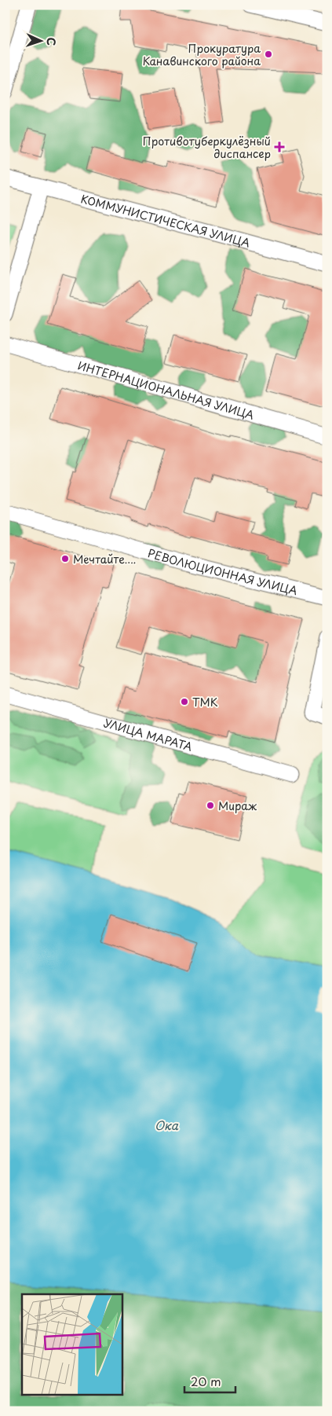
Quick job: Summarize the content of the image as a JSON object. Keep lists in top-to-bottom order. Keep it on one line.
{"streets":{"street":["КОММУНИСТИЧЕСКАЯ УЛИЦА","ИНТЕРНАЦИОНАЛЬНАЯ УЛИЦА","РЕВОЛЮЦИОННАЯ УЛИЦА","УЛИЦА МАРАТА"]},"water":["Ока"],"places":{"other":["Прокуратура Канавинского района","Мечтайте....","ТМК","Мираж"],"health":["Противотуберкулёзный диспансер"]},"scale_bar":"20 m","north":"right"}
